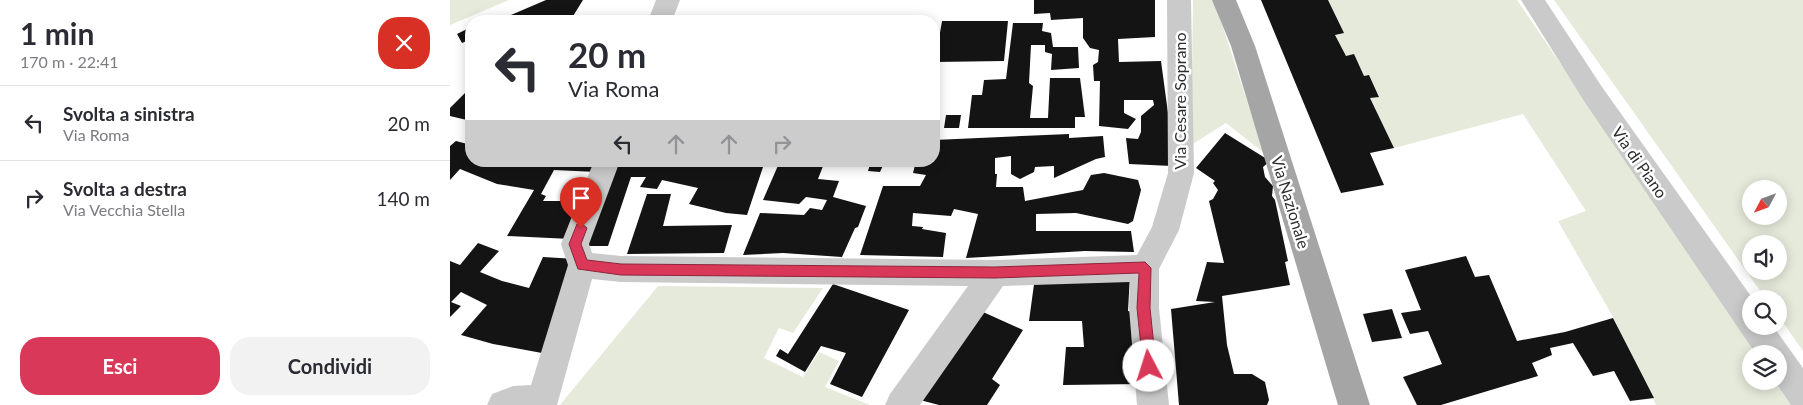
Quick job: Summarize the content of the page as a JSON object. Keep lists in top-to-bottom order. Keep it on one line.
{"streets":{"main road":["Via Nazionale"],"street":["Via Cesare Soprano","Via di Piano"]},"north":"bottom left","page":{"heading":["1 min","170 m · 22:41"],"turn":["20 m","Via Roma"],"list":[{"name":"Svolta a sinistra","note":"Via Roma","value":"20 m"},{"name":"Svolta a destra","note":"Via Vecchia Stella","value":"140 m"}],"buttons":["Esci","Condividi"]}}
